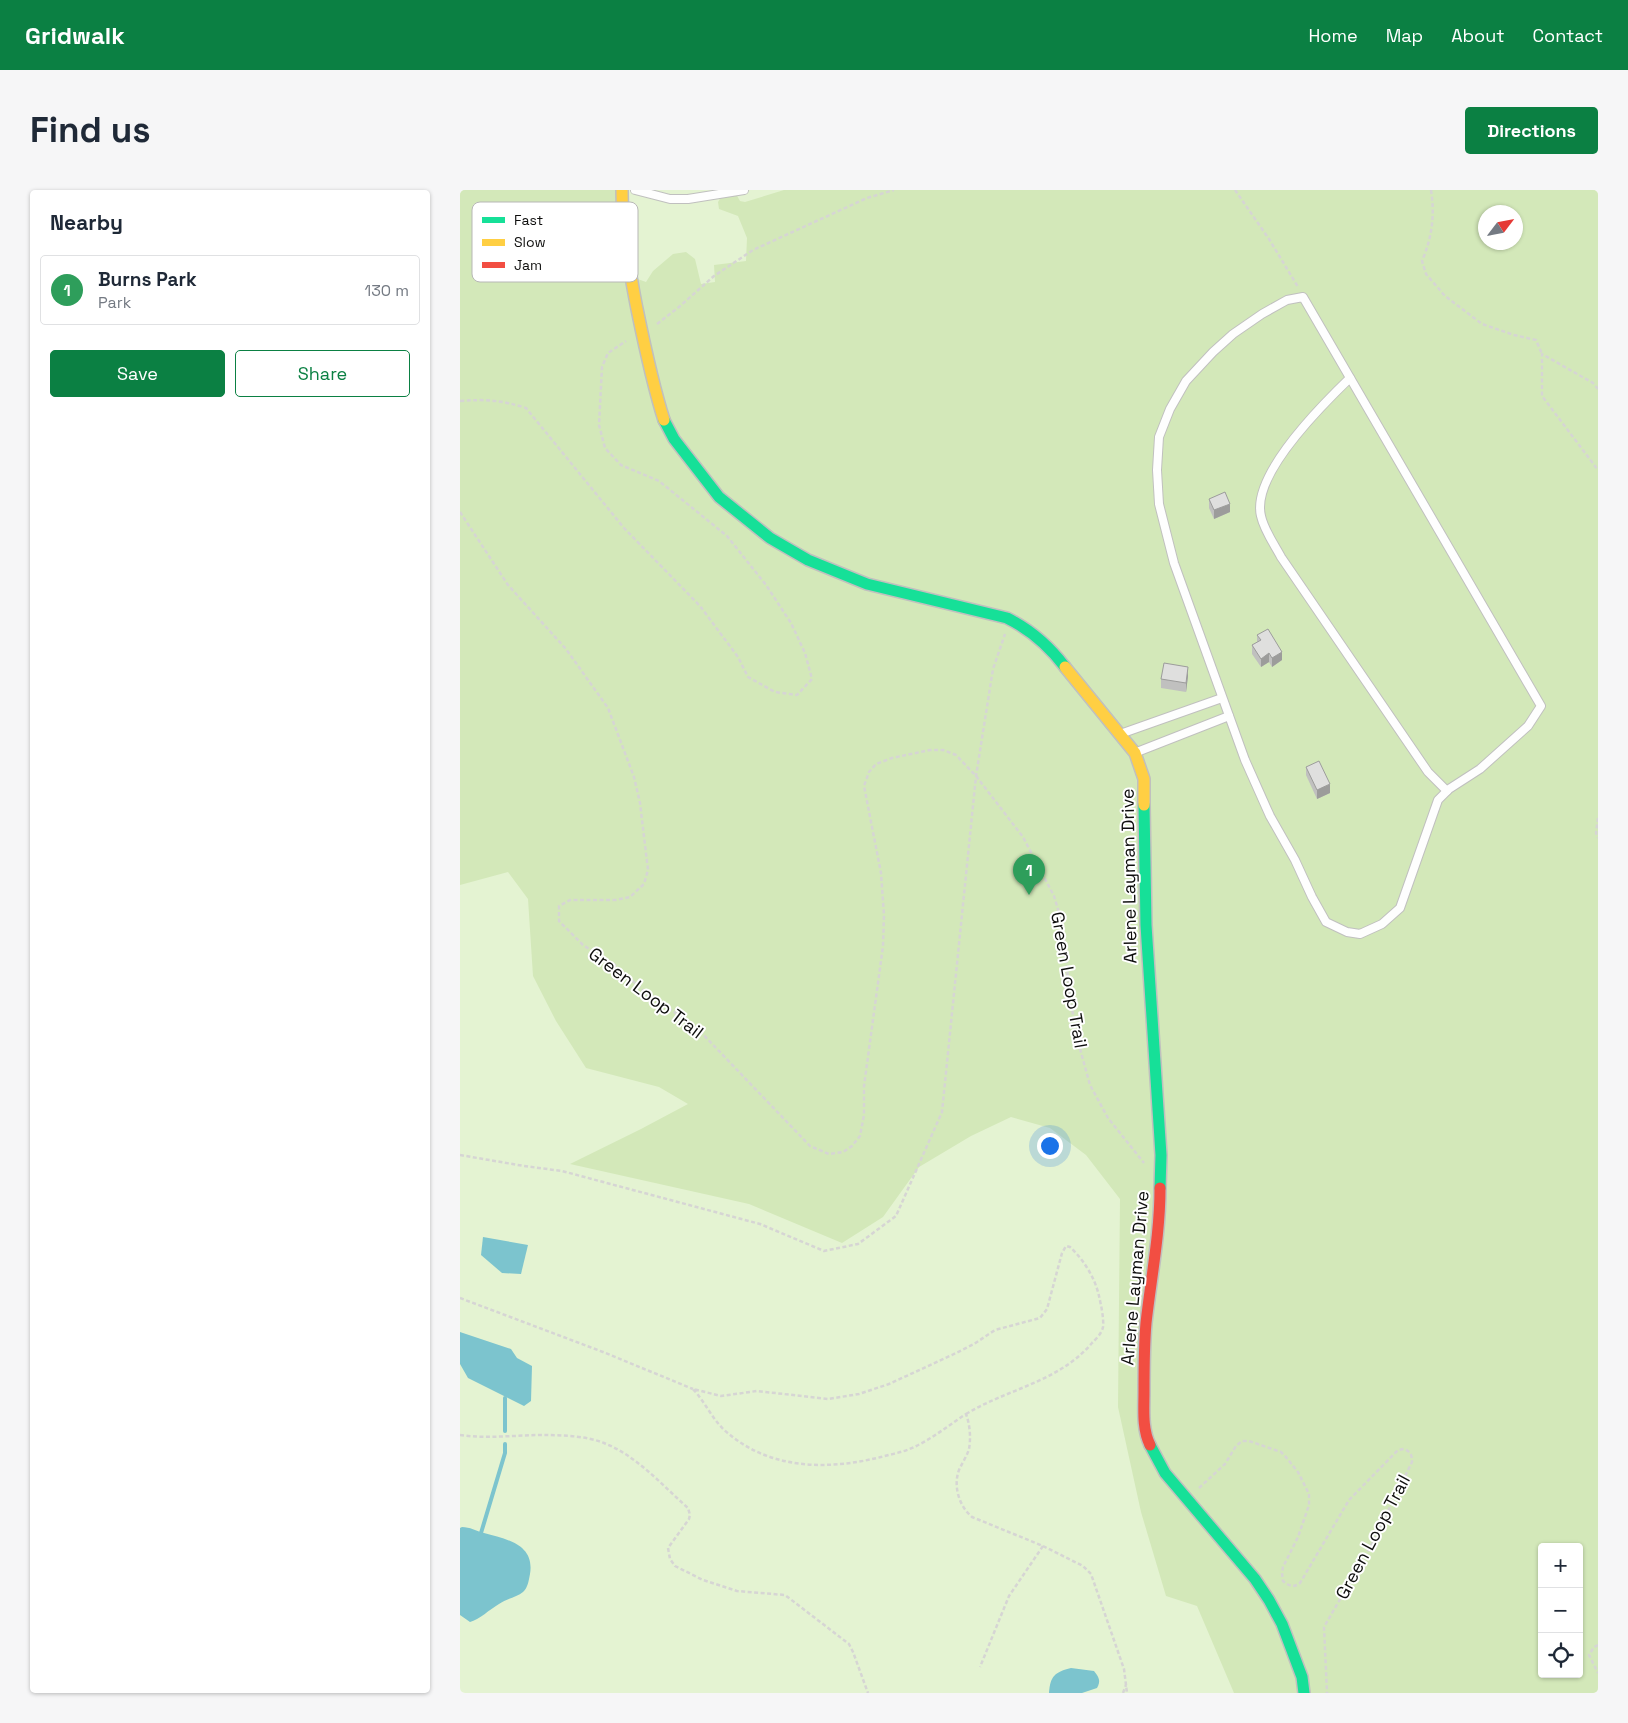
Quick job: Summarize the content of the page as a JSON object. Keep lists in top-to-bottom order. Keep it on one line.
{"streets":{"street":["Arlene Layman Drive"],"path":["Green Loop Trail"]},"legend":["Fast","Slow","Jam"],"north":"top right","page":{"header":"Gridwalk","nav":["Home","Map","About","Contact"],"buttons":["Directions",["Save","Share"]],"title":"Find us","heading":"Nearby","list":[{"mark":"1","name":"Burns Park","note":"Park","value":"130 m"}],"pins":"1","map_buttons":["+","−"]}}
